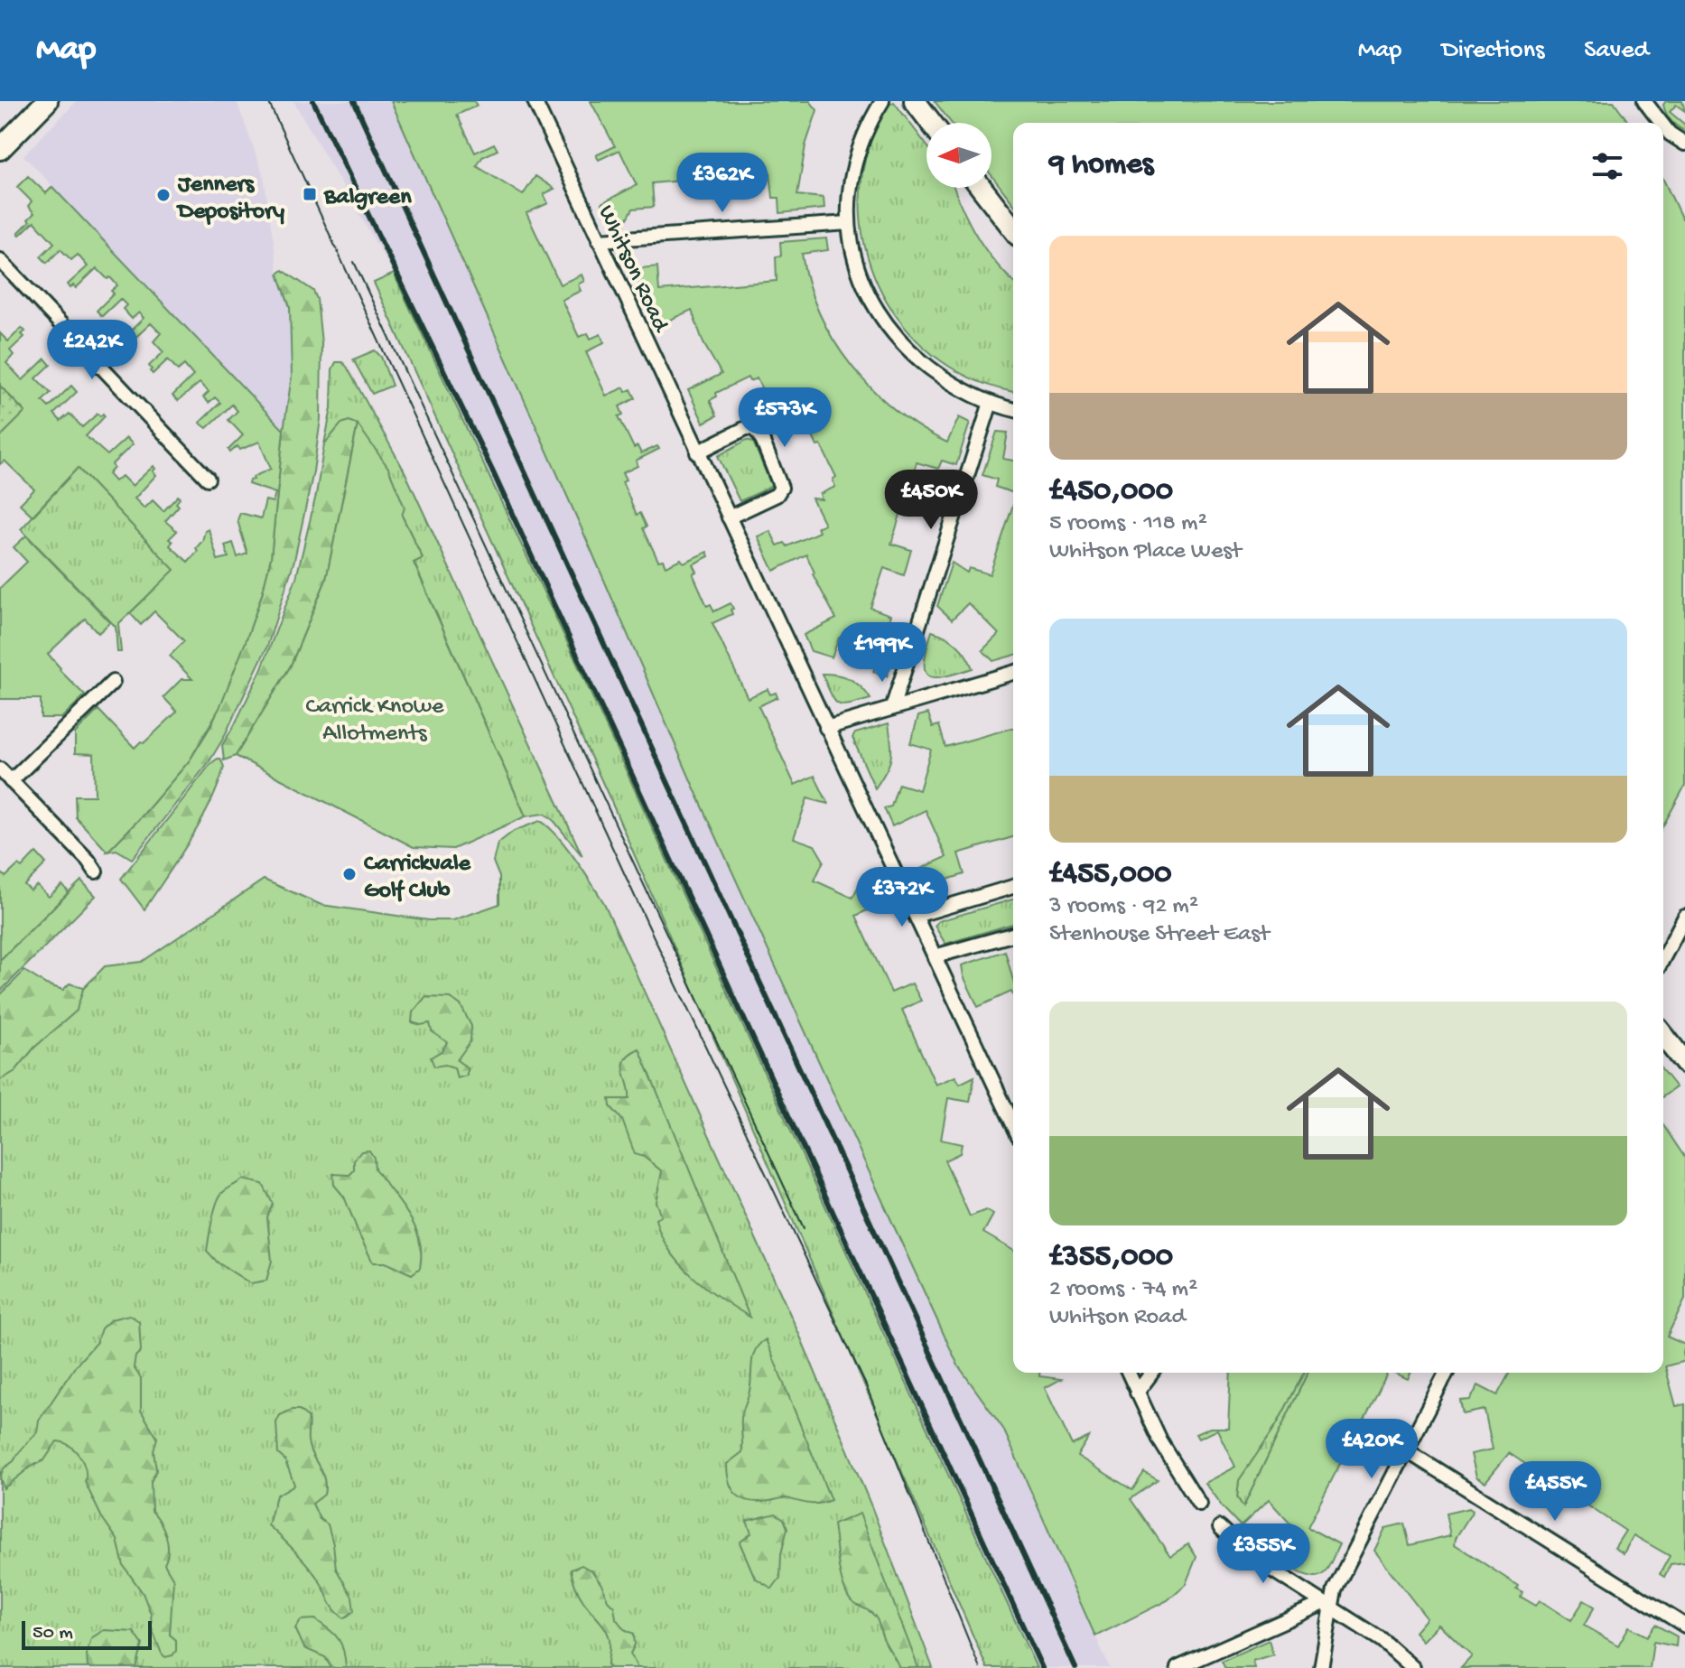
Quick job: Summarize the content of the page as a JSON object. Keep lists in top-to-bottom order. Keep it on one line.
{"streets":{"street":["Whitson Road"]},"parks":["Carrick Knowe Allotments"],"places":{"transit":["Balgreen"],"other":["Jenners Depository","Carrickvale Golf Club"]},"scale_bar":"50 m","north":"left","page":{"header":"Map","nav":["Map","Directions","Saved"],"heading":"9 homes","price":["£362K","£242K","£573K","£450K","£199K","£372K","£420K","£455K","£355K"],"list":[{"name":"£450,000","note":"5 rooms · 118 m² · Whitson Place West"},{"name":"£455,000","note":"3 rooms · 92 m² · Stenhouse Street East"},{"name":"£355,000","note":"2 rooms · 74 m² · Whitson Road"}],"scale":"50 m"}}
